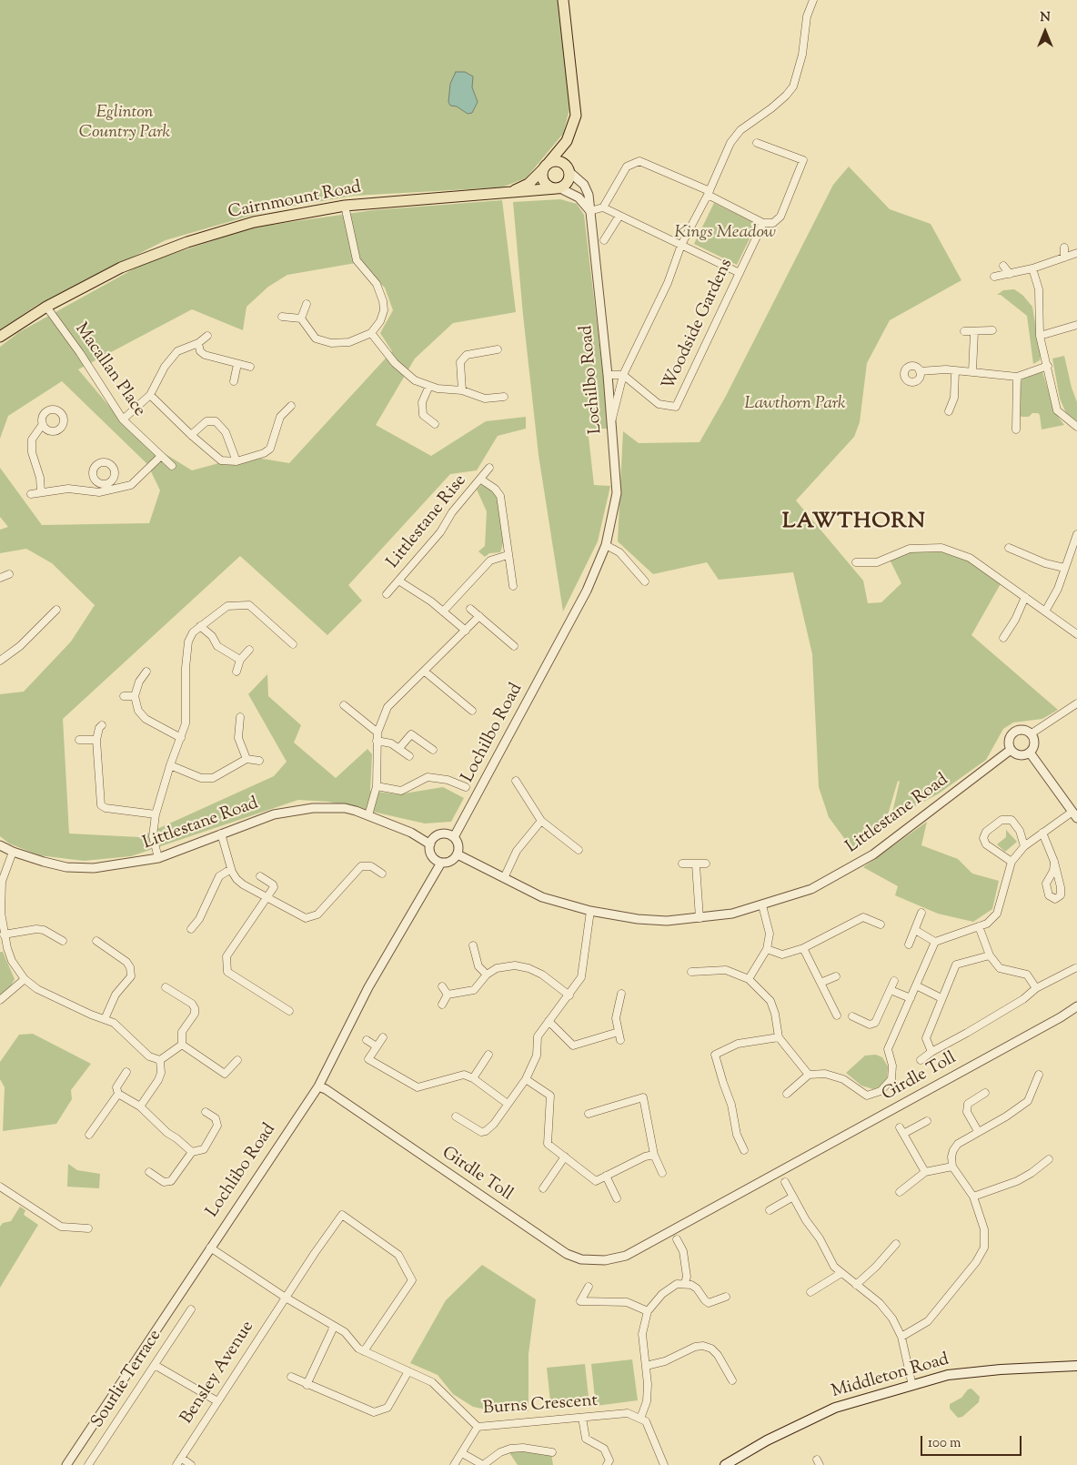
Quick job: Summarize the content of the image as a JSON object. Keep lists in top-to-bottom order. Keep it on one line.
{"streets":{"main road":["Cairnmount Road","Middleton Road"],"street":["Woodside Gardens","Macallan Place","Lochilbo Road","Littlestane Rise","Littlestane Road","Girdle Toll","Lochlibo Road","Bensley Avenue","Sourlie Terrace","Burns Crescent"]},"crossings":[["Cairnmount Road","Macallan Place"],["Cairnmount Road","Lochilbo Road"],["Lochilbo Road","Littlestane Road"],["Lochilbo Road","Lochlibo Road"],["Littlestane Road","Lochlibo Road"],["Girdle Toll","Lochlibo Road"]],"districts":["LAWTHORN"],"parks":["Eglinton Country Park","Kings Meadow","Lawthorn Park"],"scale_bar":"100 m","north":"top"}
